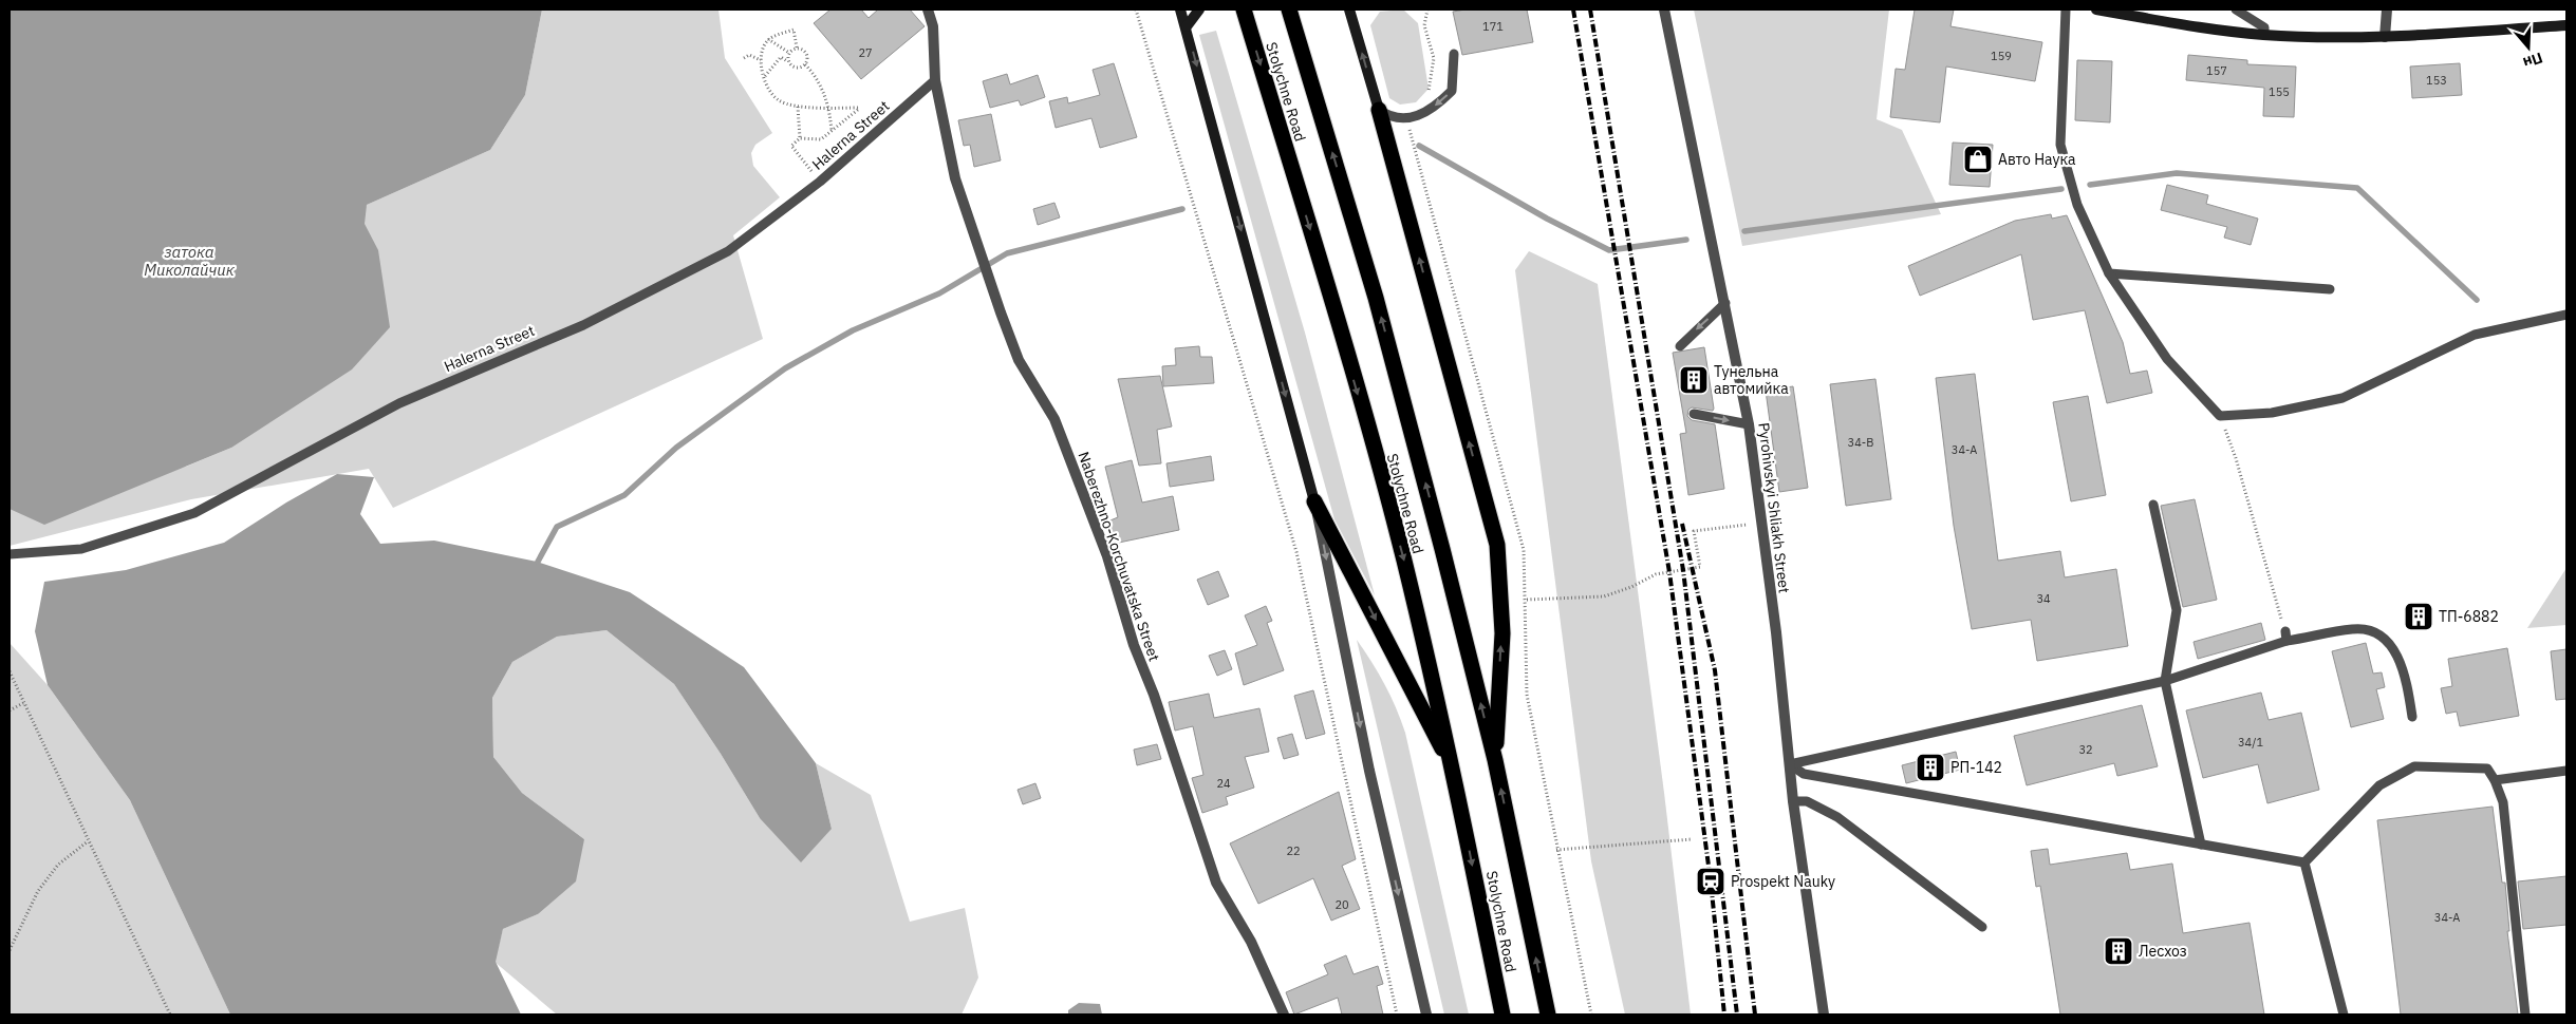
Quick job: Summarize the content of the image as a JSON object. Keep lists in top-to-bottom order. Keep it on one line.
{"streets":{"highway":["Stolychne Road"],"street":["Pyrohivskyi Shliakh Street","Naberezhno-Korchuvatska Street"],"lane":["Halerna Street"]},"crossings":[["Halerna Street","Naberezhno-Korchuvatska Street"]],"water":["затока Миколайчик"],"places":{"shop":["Авто Наука"],"building":["Тунельна автомийка","ТП-6882","РП-142","Лесхоз"],"station":["Prospekt Nauky"]},"house_numbers":["171","27","159","157","153","155","34-В","34-А","34","34/1","32","24","22","20","34-А"],"north":"bottom"}
